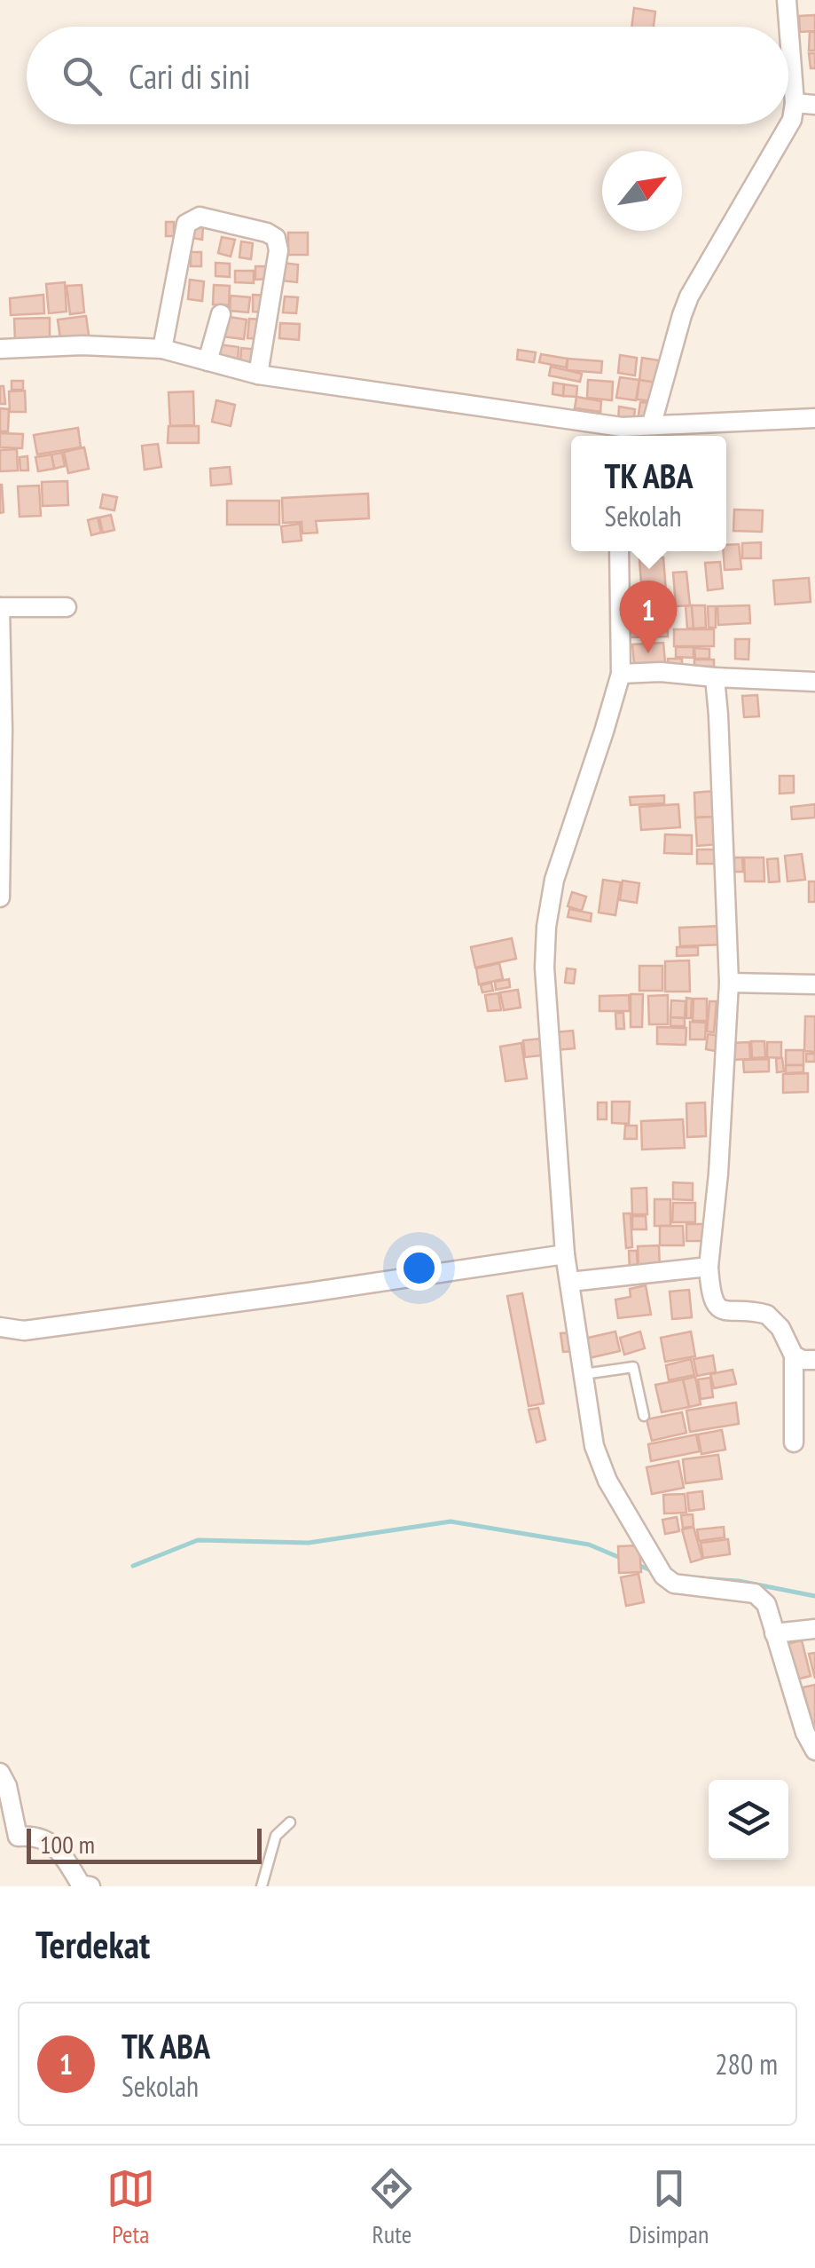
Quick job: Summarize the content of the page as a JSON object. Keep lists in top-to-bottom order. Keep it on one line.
{"scale_bar":"100 m","north":"top right","page":{"search":"Cari di sini","popup":["TK ABA","Sekolah"],"pins":"1","scale":"100 m","heading":"Terdekat","list":[{"mark":"1","name":"TK ABA","note":"Sekolah","value":"280 m"}],"nav":["Peta","Rute","Disimpan"]}}
